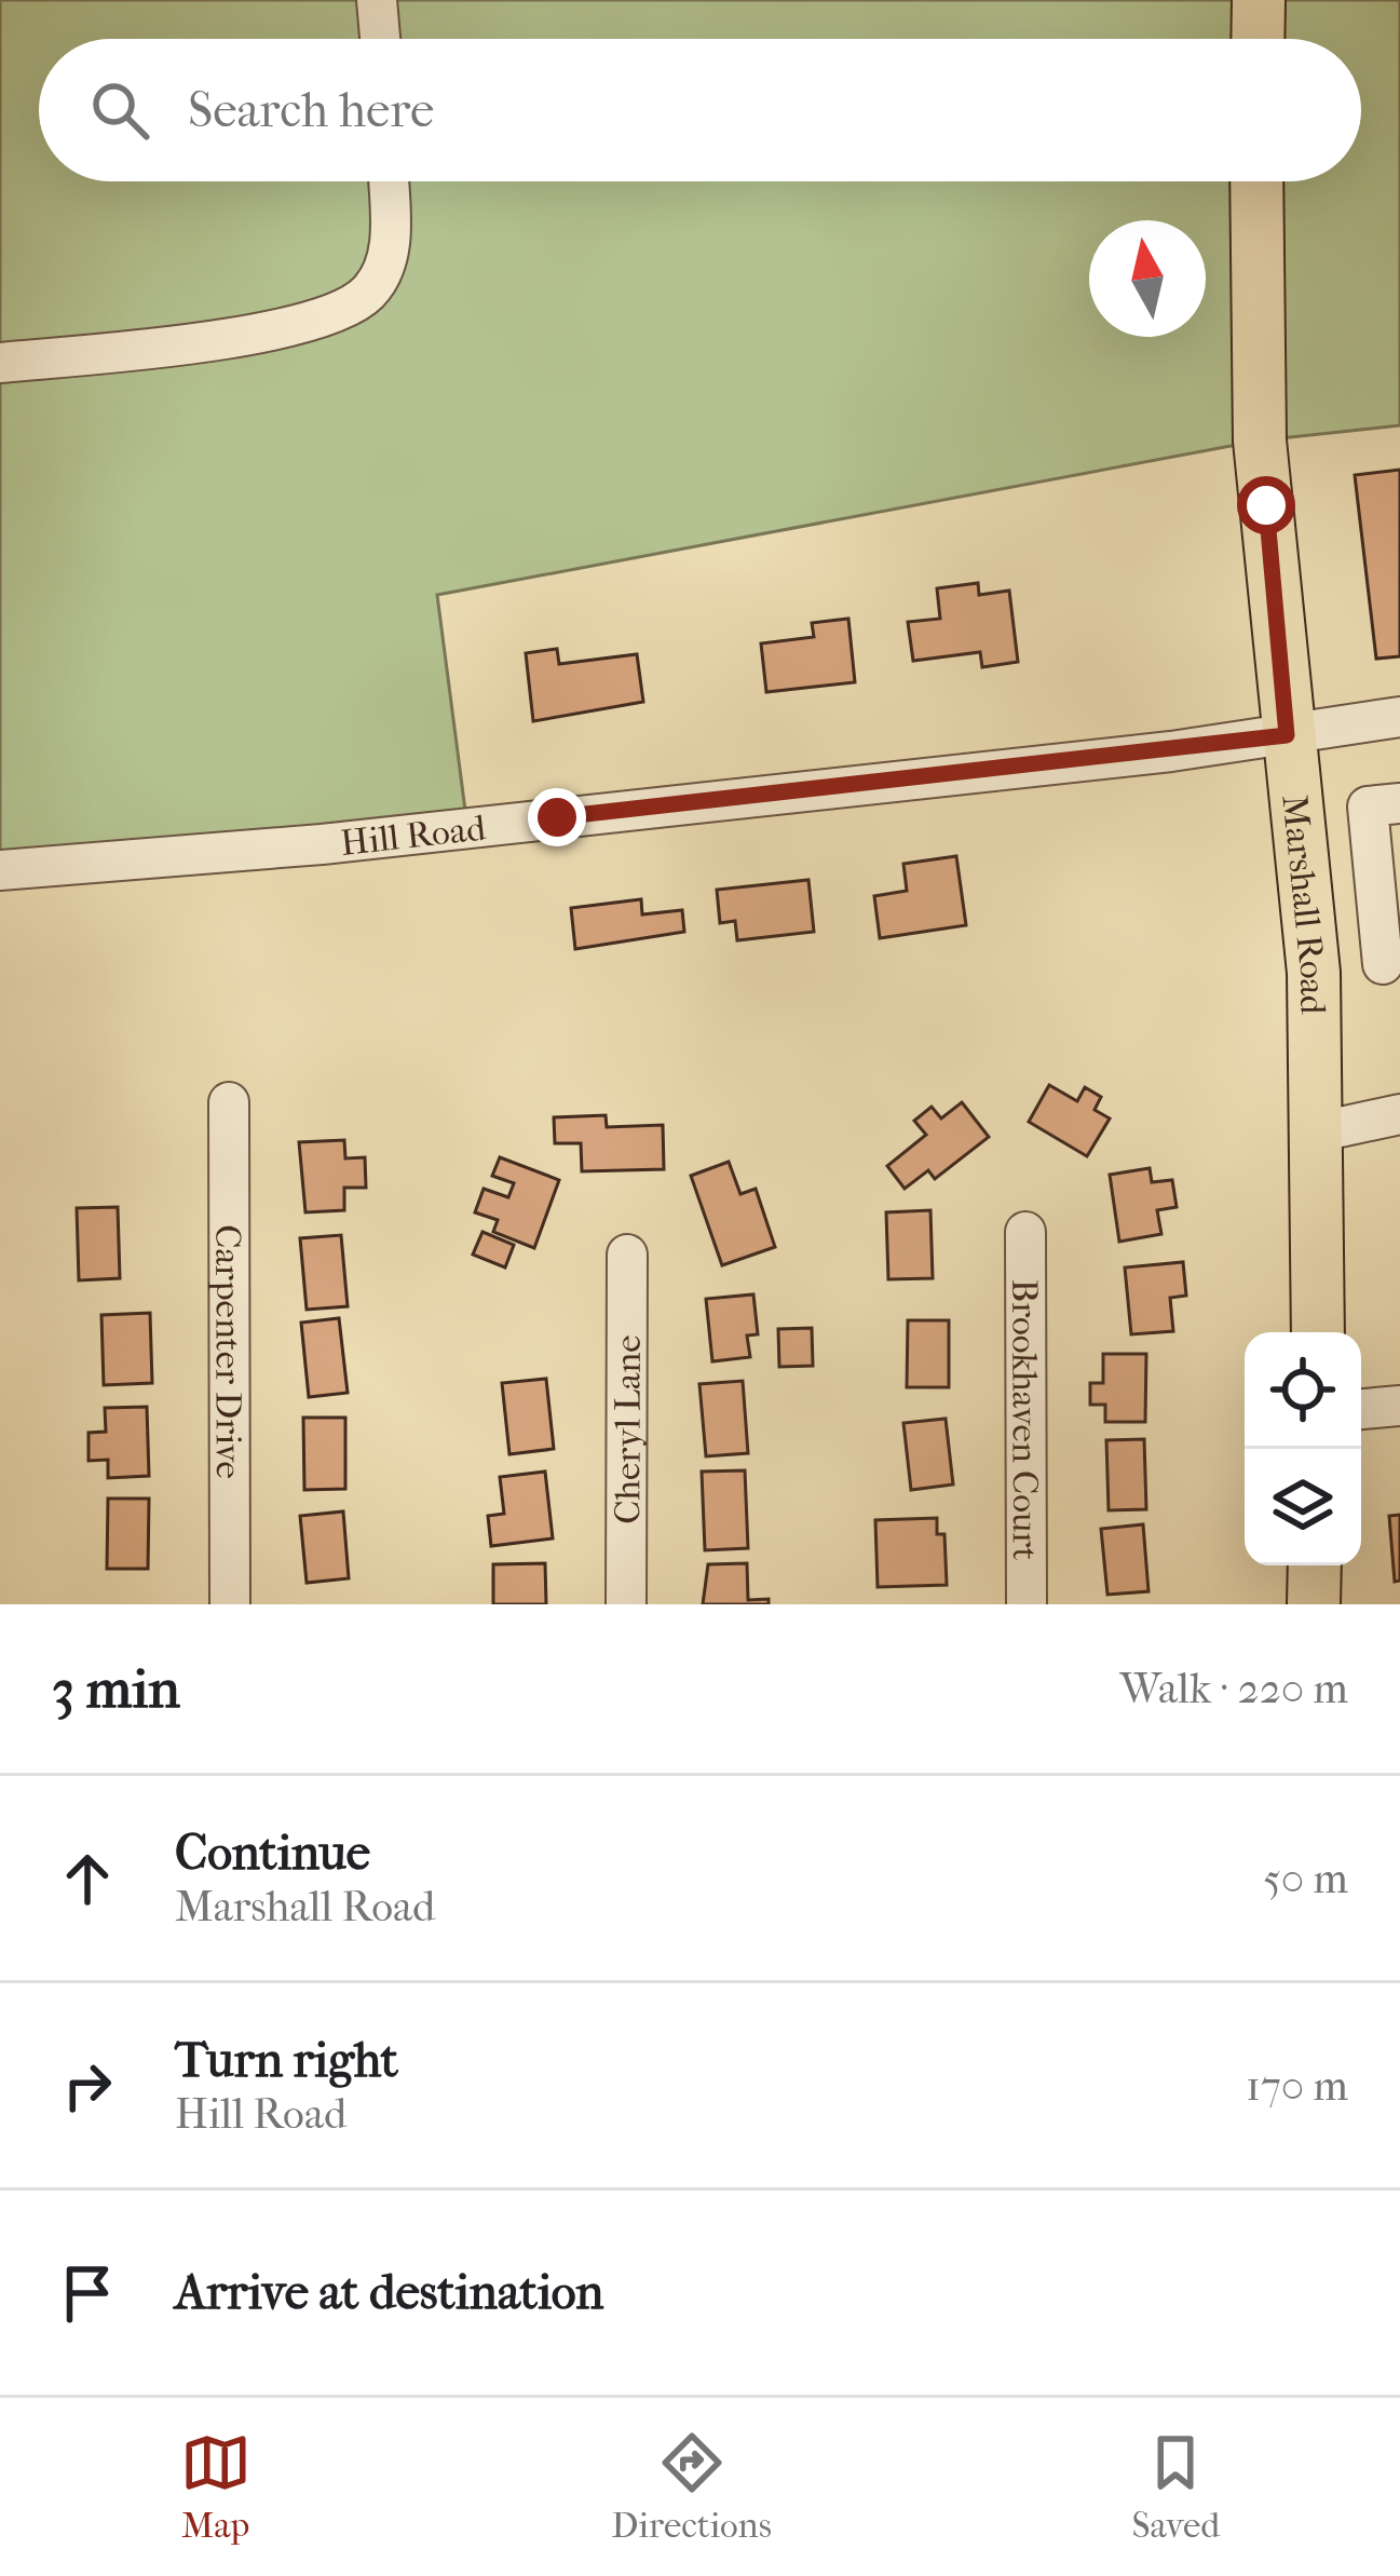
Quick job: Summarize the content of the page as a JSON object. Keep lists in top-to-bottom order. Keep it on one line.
{"streets":{"main road":["Marshall Road"],"street":["Hill Road","Carpenter Drive","Brookhaven Court","Cheryl Lane"]},"crossings":[["Hill Road","Marshall Road"]],"north":"top","page":{"search":"Search here","heading":["3 min","Walk · 220 m"],"list":[["Continue","Marshall Road","50 m"],["Turn right","Hill Road","170 m"],"Arrive at destination"],"nav":["Map","Directions","Saved"]}}
